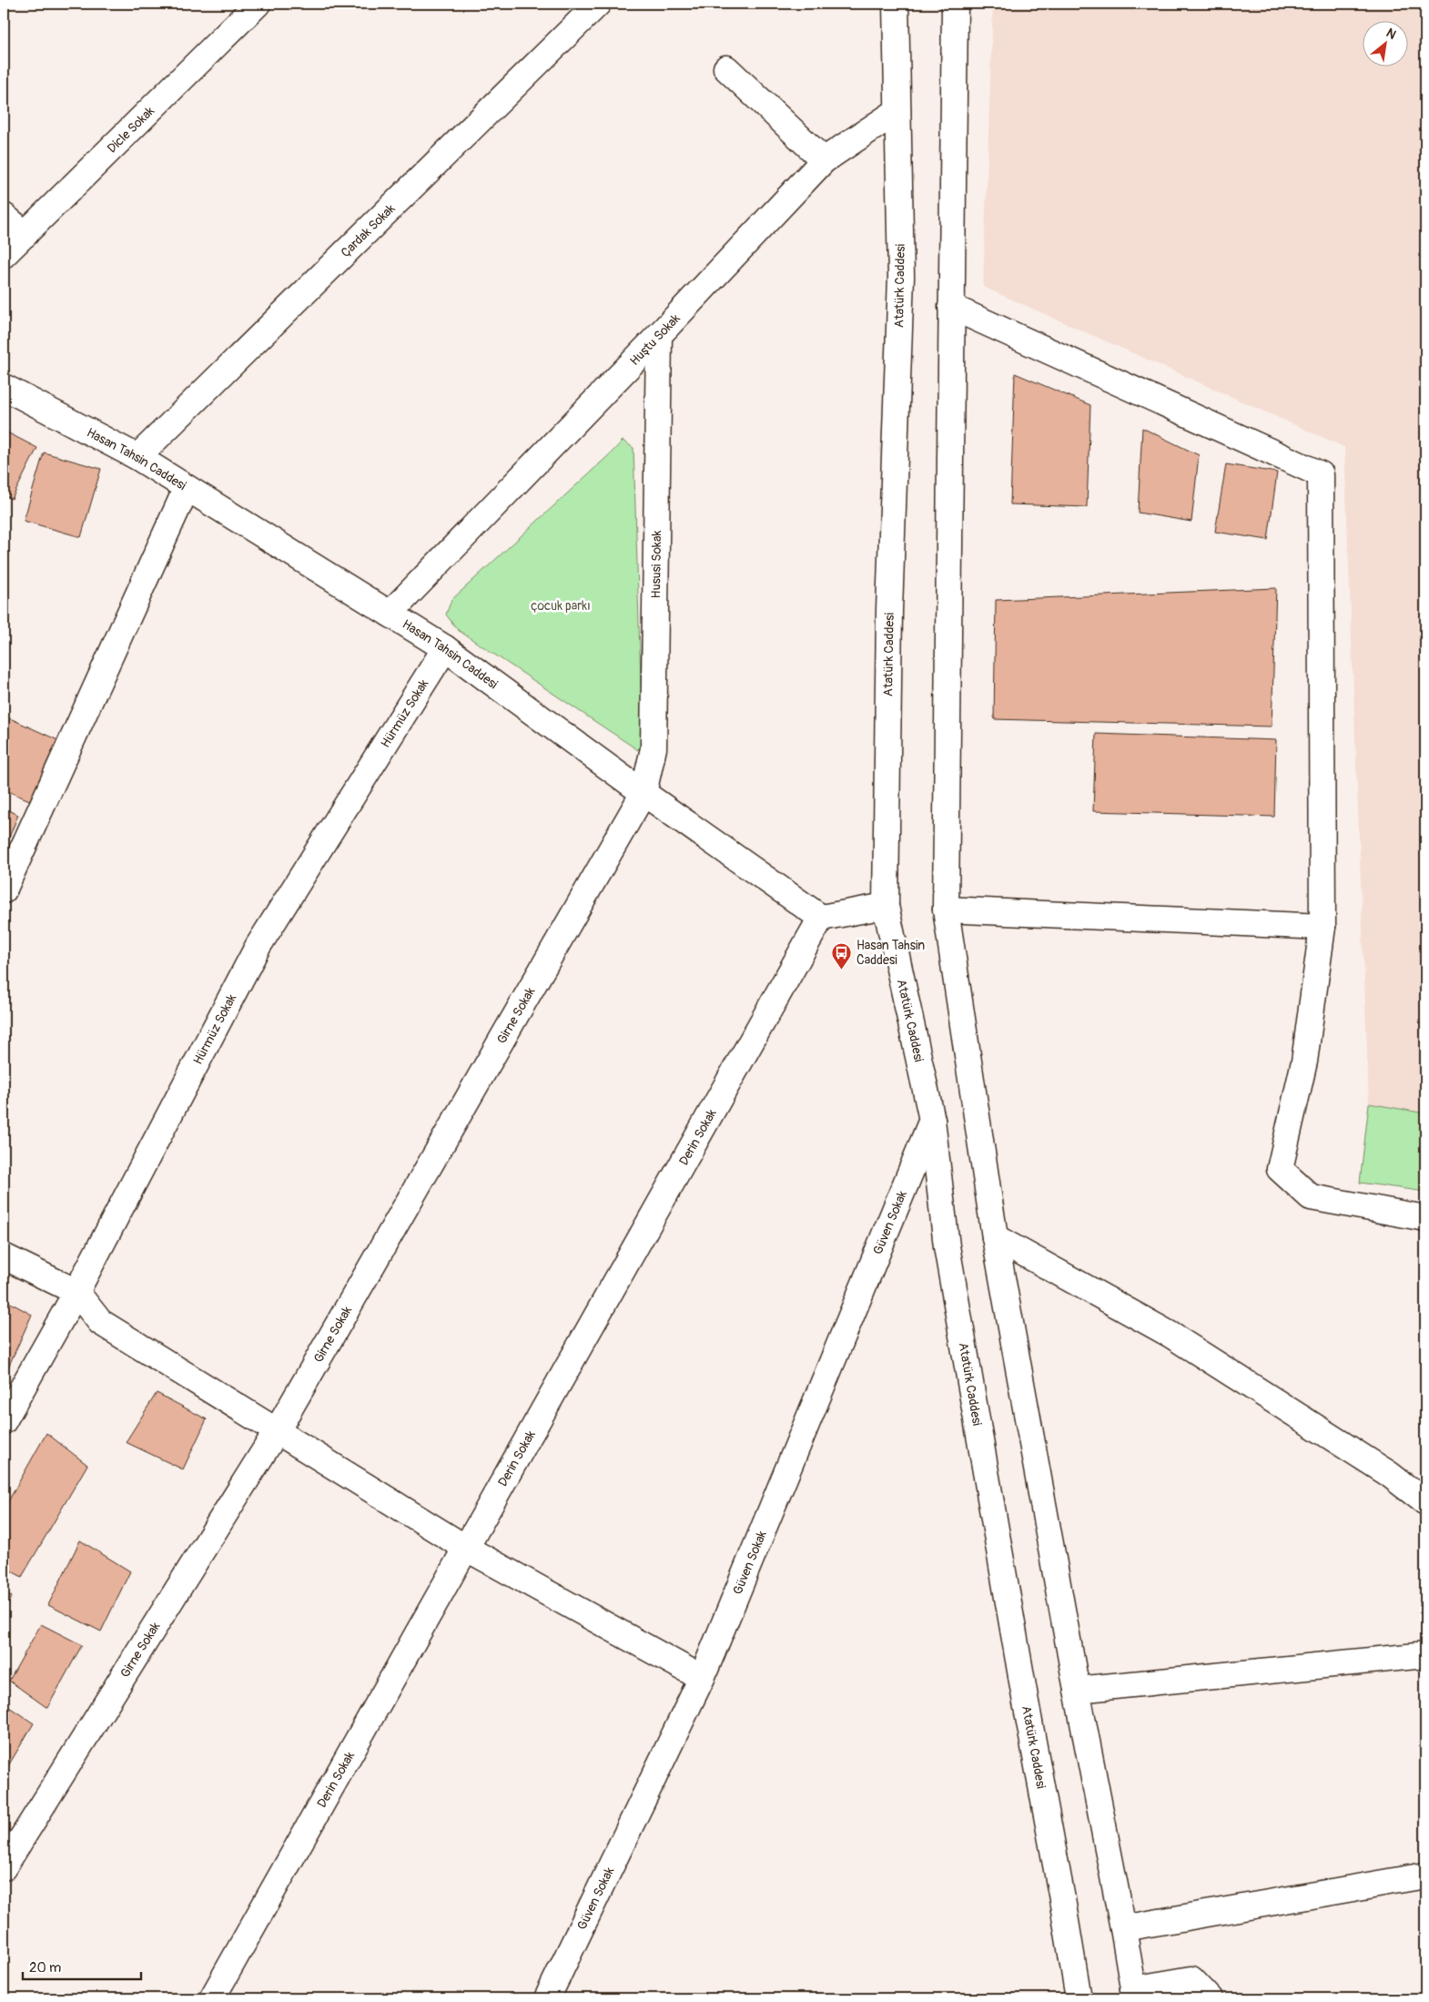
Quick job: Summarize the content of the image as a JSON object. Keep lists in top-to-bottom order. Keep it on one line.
{"streets":{"street":["Dicle Sokak","Çardak Sokak","Atatürk Caddesi","Huştu Sokak","Hasan Tahsin Caddesi","Hususi Sokak","Hürmüz Sokak","Girne Sokak","Derin Sokak","Güven Sokak"]},"crossings":[["Çardak Sokak","Hasan Tahsin Caddesi"],["Atatürk Caddesi","Huştu Sokak"],["Atatürk Caddesi","Güven Sokak"],["Huştu Sokak","Hasan Tahsin Caddesi"],["Huştu Sokak","Hususi Sokak"],["Hasan Tahsin Caddesi","Hususi Sokak"],["Hasan Tahsin Caddesi","Hürmüz Sokak"],["Hasan Tahsin Caddesi","Girne Sokak"],["Hasan Tahsin Caddesi","Derin Sokak"],["Hususi Sokak","Girne Sokak"]],"parks":["çocuk parkı"],"places":{"bus stop":["Hasan Tahsin Caddesi"]},"scale_bar":"20 m","north":"top right"}
